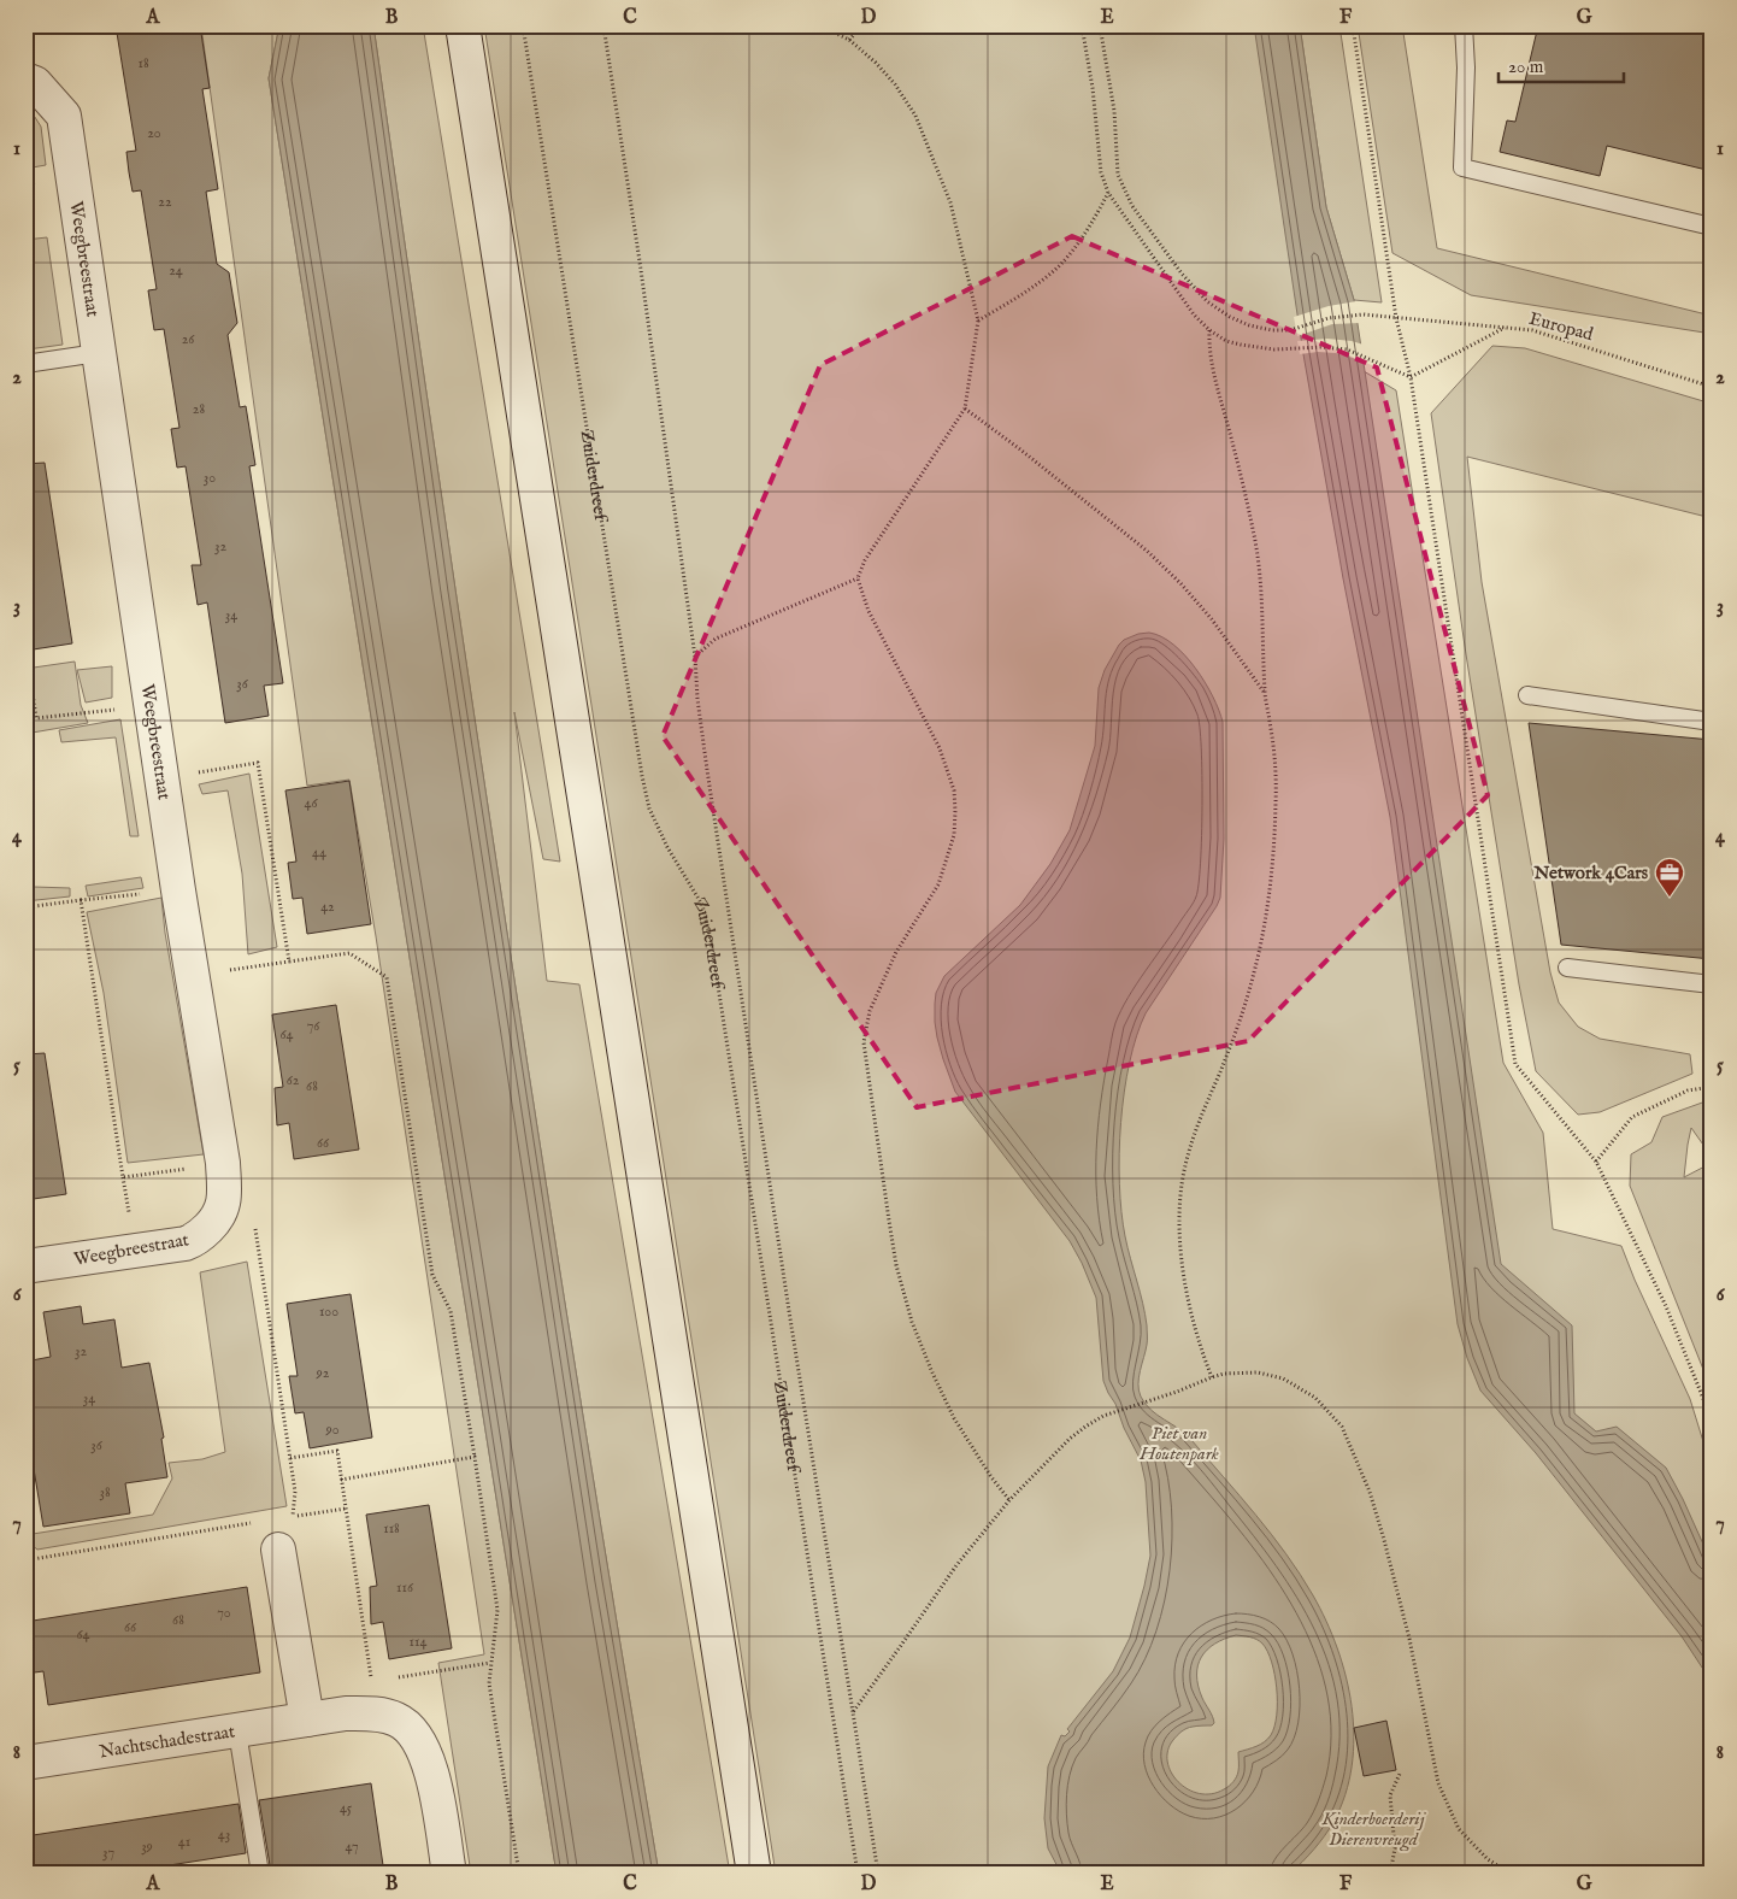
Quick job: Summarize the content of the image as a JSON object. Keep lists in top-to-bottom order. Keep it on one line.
{"streets":{"street":["Weegbreestraat","Nachtschadestraat"],"path":["Europad","Zuiderdreef"]},"parks":["Piet van Houtenpark","Kinderboerderij Dierenvreugd"],"places":{"office":["Network 4Cars"]},"house_numbers":["18","20","22","24","26","28","30","32","34","36","46","44","42","76","64","62","68","66","100","32","92","34","90","36","38","118","116","70","68","66","64","114","45","43","41","39","47","37"],"scale_bar":"20 m","grid":{"columns":["A","B","C","D","E","F","G"],"rows":["1","2","3","4","5","6","7","8"]}}
